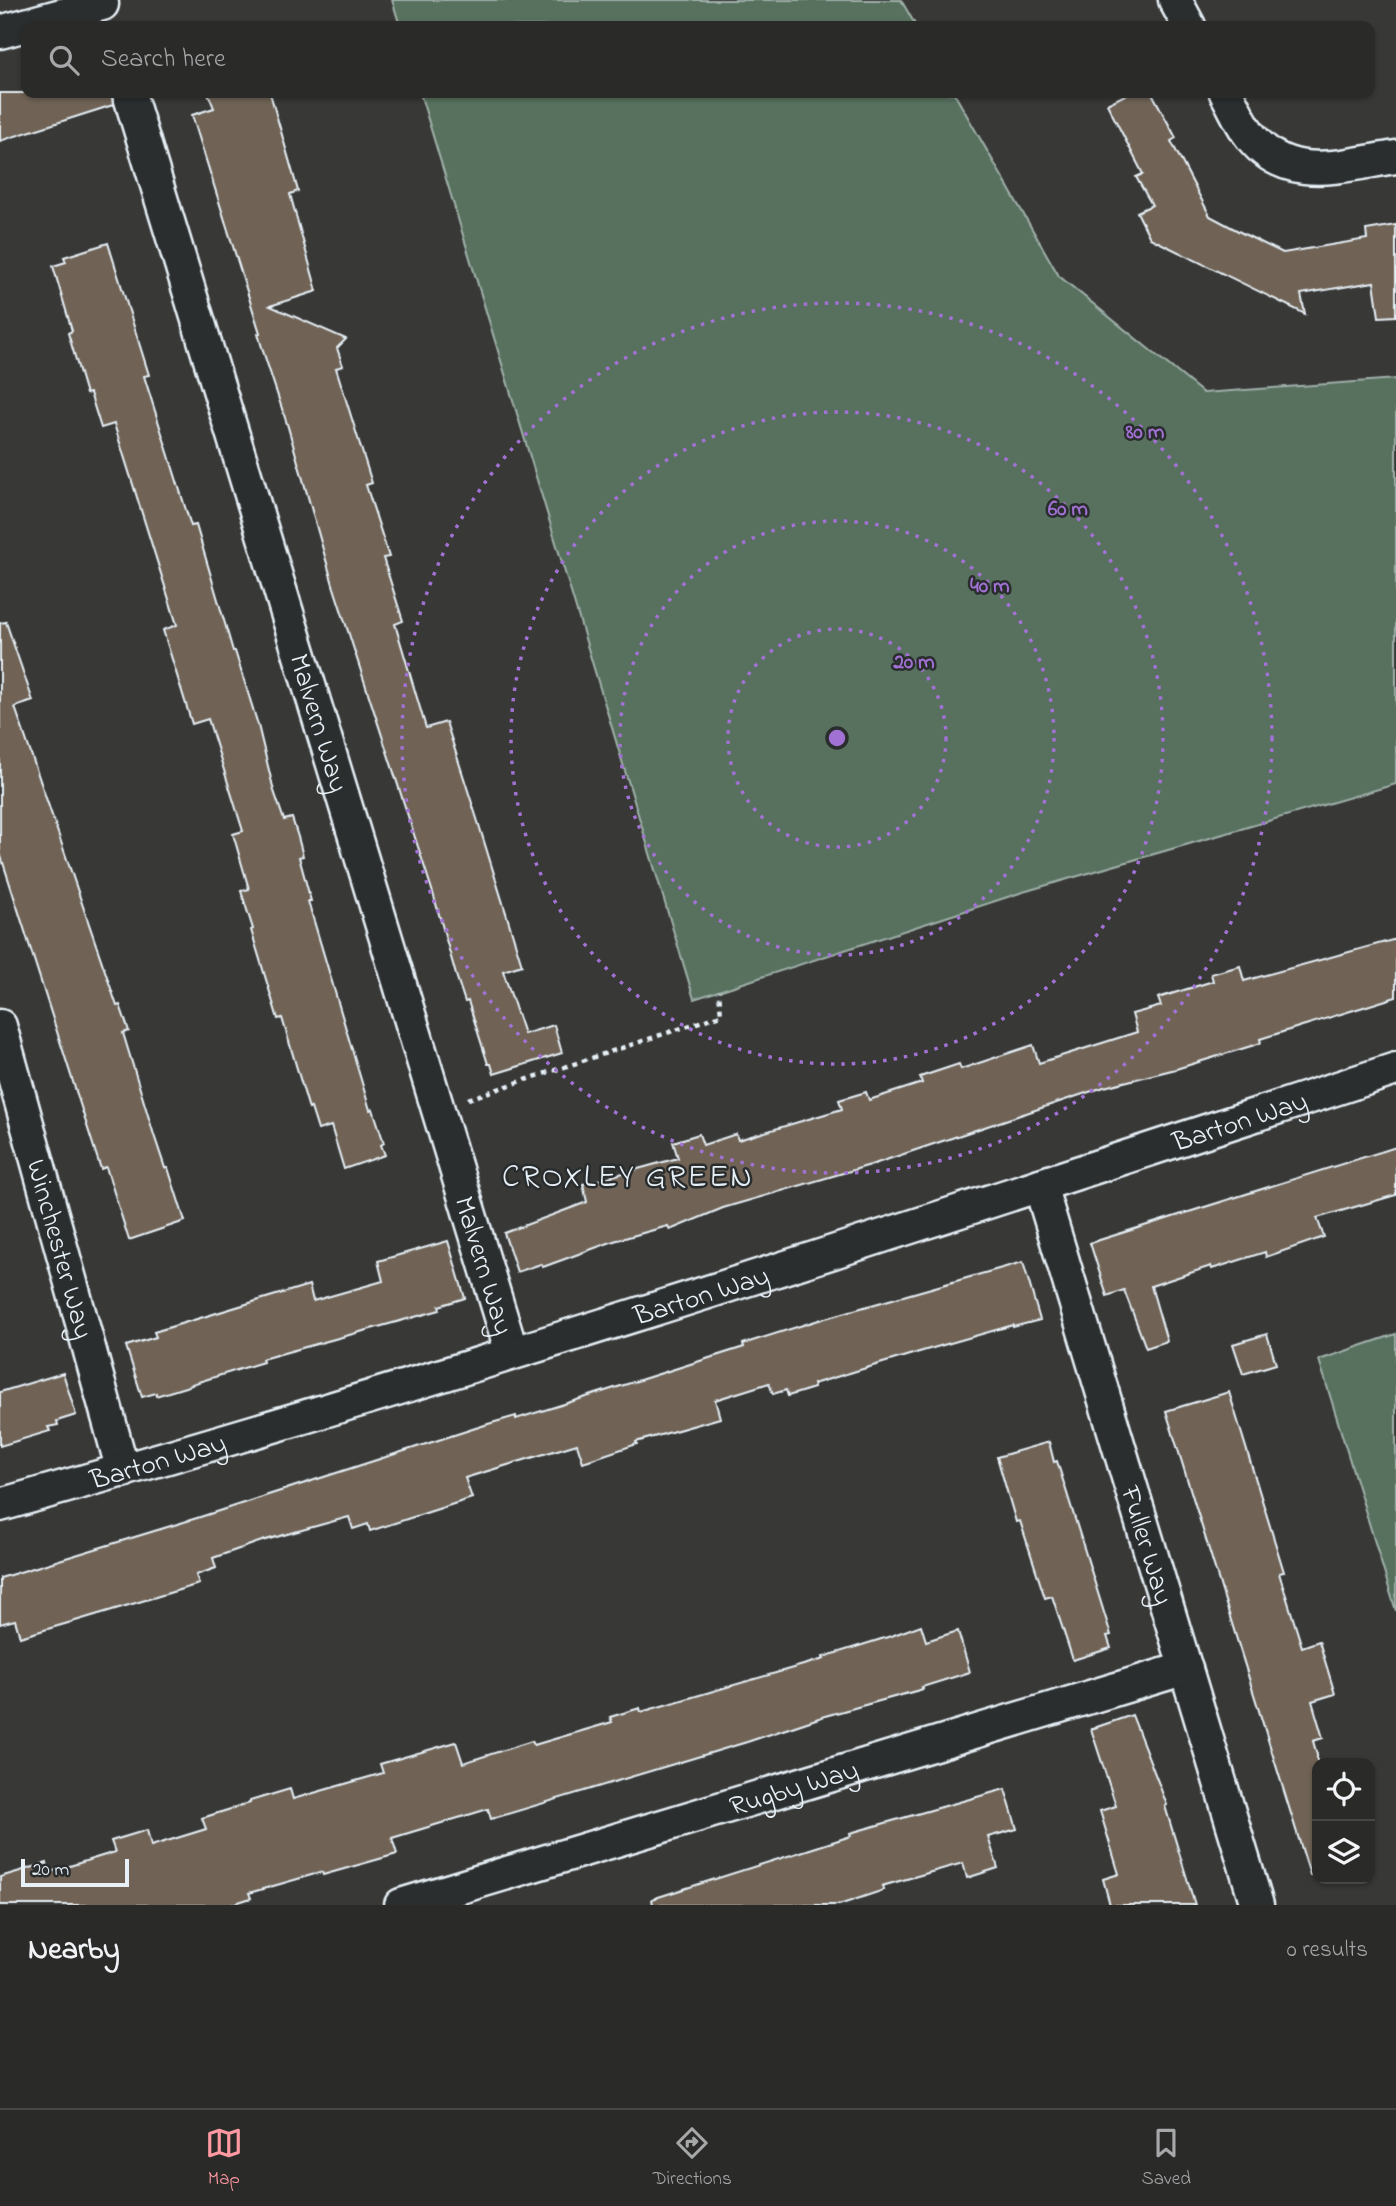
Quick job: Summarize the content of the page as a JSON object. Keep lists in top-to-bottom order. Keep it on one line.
{"streets":{"street":["Malvern Way","Barton Way","Winchester Way","Fuller Way","Rugby Way"]},"crossings":[["Malvern Way","Barton Way"],["Barton Way","Winchester Way"],["Barton Way","Fuller Way"],["Fuller Way","Rugby Way"]],"districts":["CROXLEY GREEN"],"scale_bar":"20 m","page":{"search":"Search here","scale":"20 m","heading":["Nearby","0 results"],"nav":["Map","Directions","Saved"]},"rings":["80 m","60 m","40 m","20 m"]}
